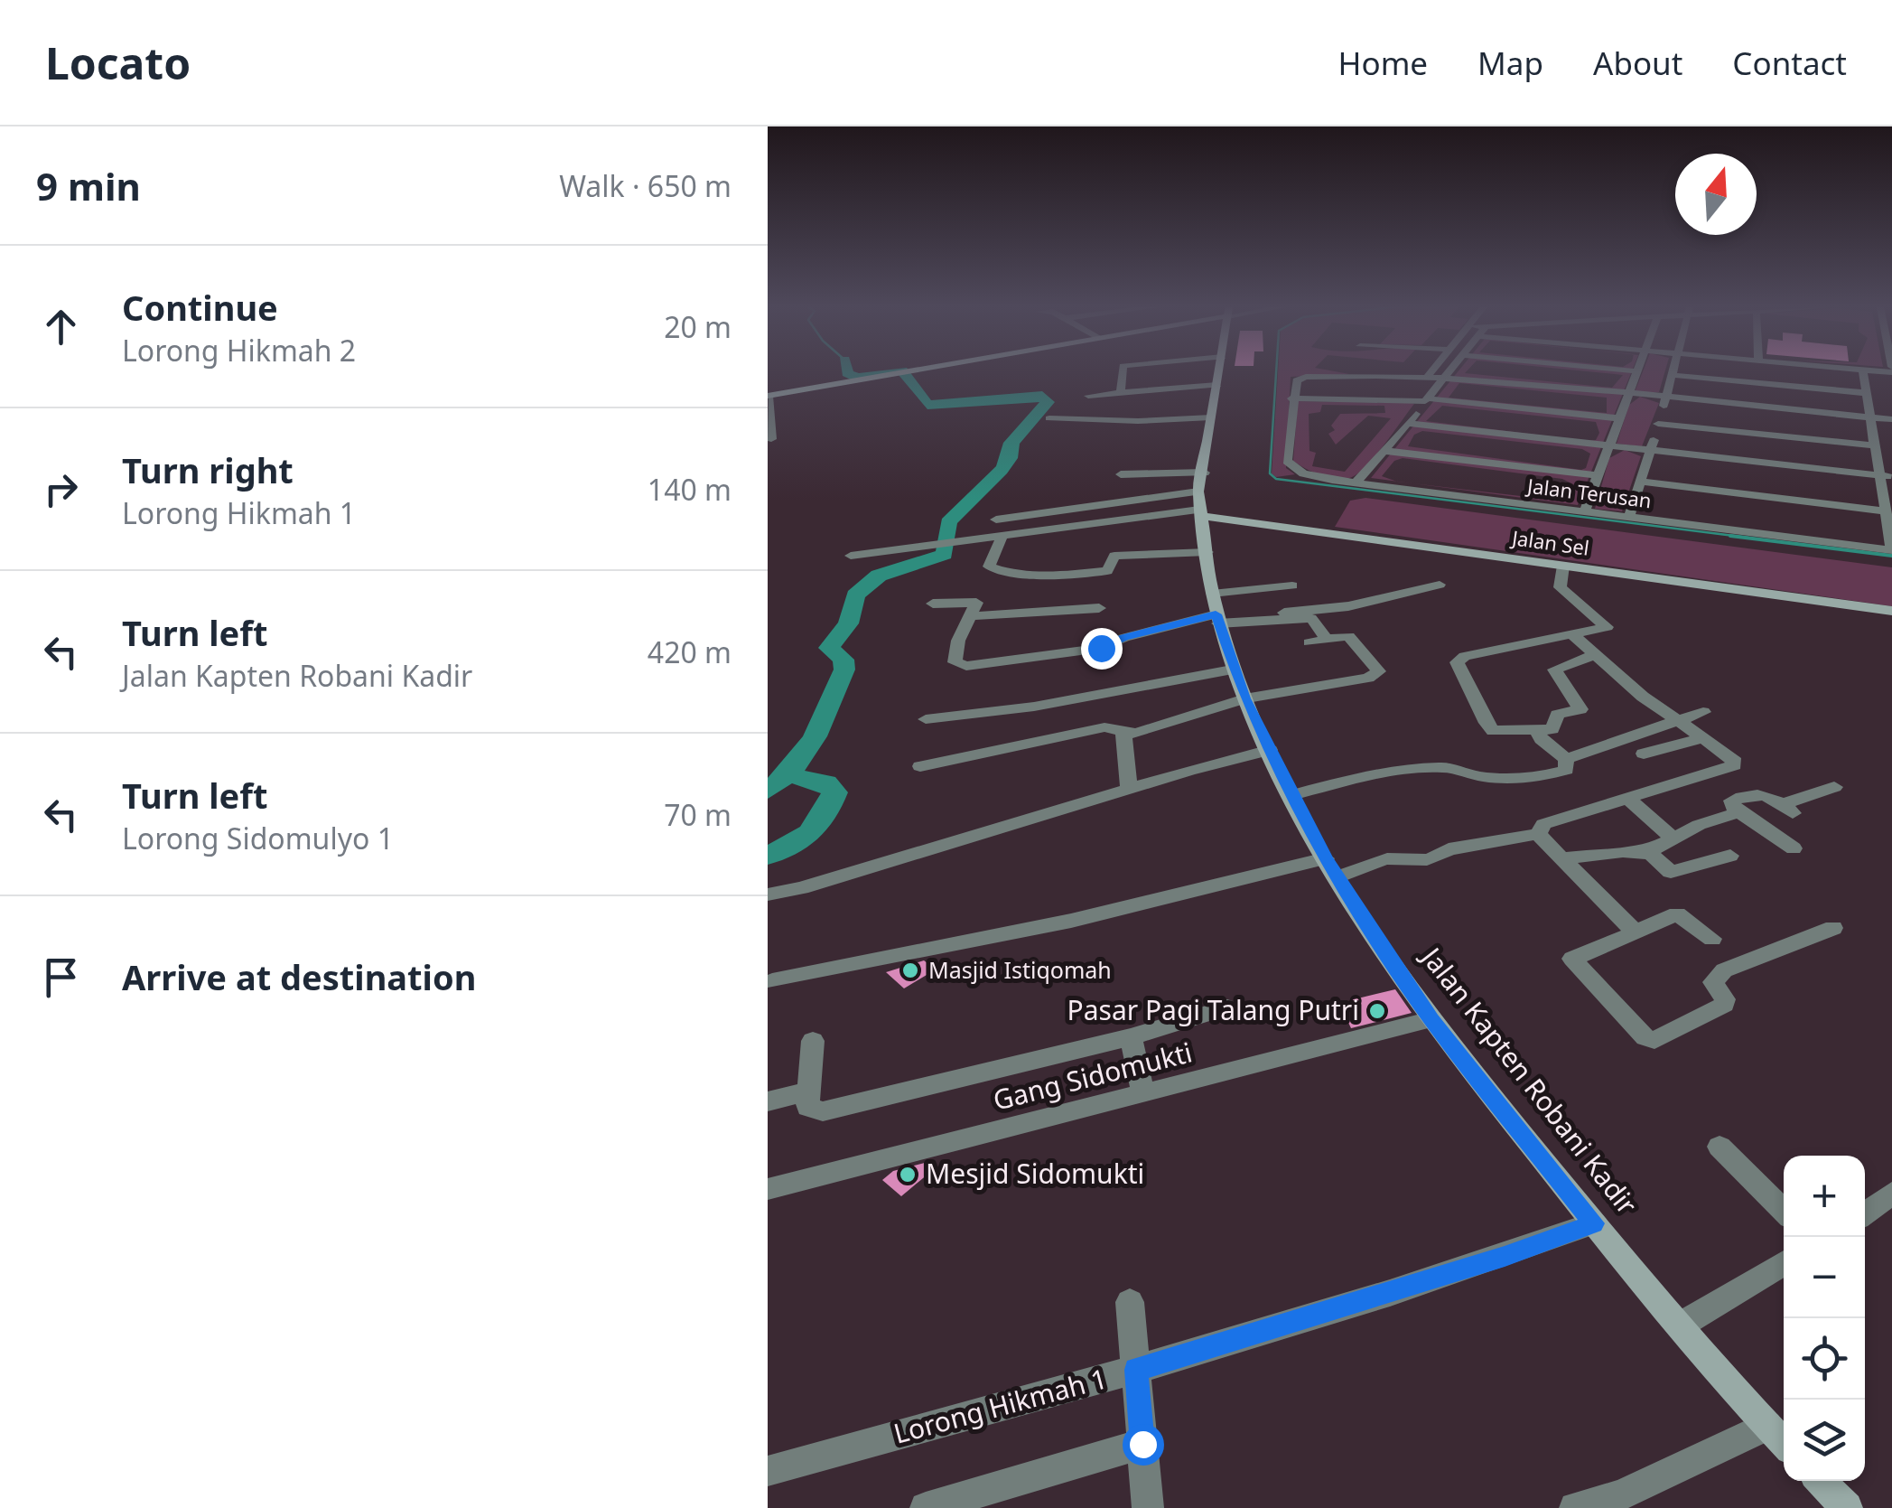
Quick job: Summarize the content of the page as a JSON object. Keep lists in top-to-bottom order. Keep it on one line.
{"streets":{"main road":["Jalan Sel","Jalan Kapten Robani Kadir"],"street":["Jalan Terusan","Gang Sidomukti","Lorong Hikmah 1"]},"crossings":[["Jalan Sel","Jalan Kapten Robani Kadir"],["Gang Sidomukti","Jalan Kapten Robani Kadir"],["Jalan Kapten Robani Kadir","Lorong Hikmah 1"]],"places":["Masjid Istiqomah","Pasar Pagi Talang Putri","Mesjid Sidomukti"],"north":"top","page":{"header":"Locato","nav":["Home","Map","About","Contact"],"heading":["9 min","Walk · 650 m"],"list":[["Continue","Lorong Hikmah 2","20 m"],["Turn right","Lorong Hikmah 1","140 m"],["Turn left","Jalan Kapten Robani Kadir","420 m"],["Turn left","Lorong Sidomulyo 1","70 m"],"Arrive at destination"],"map_buttons":["+","−"]}}
